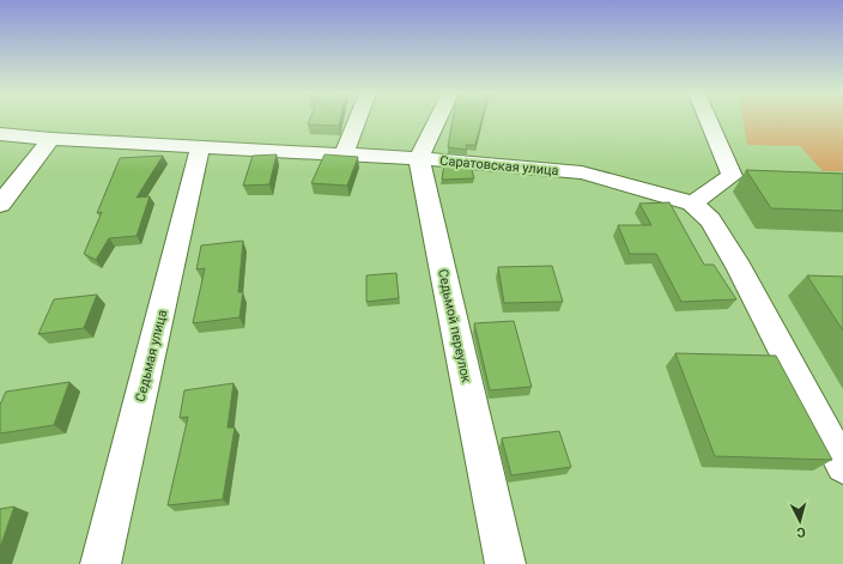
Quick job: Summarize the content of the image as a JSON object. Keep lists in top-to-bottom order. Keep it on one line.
{"streets":{"street":["Саратовская улица","Седьмой переулок","Седьмая улица"]},"crossings":[["Саратовская улица","Седьмой переулок"],["Саратовская улица","Седьмая улица"]],"north":"bottom"}
